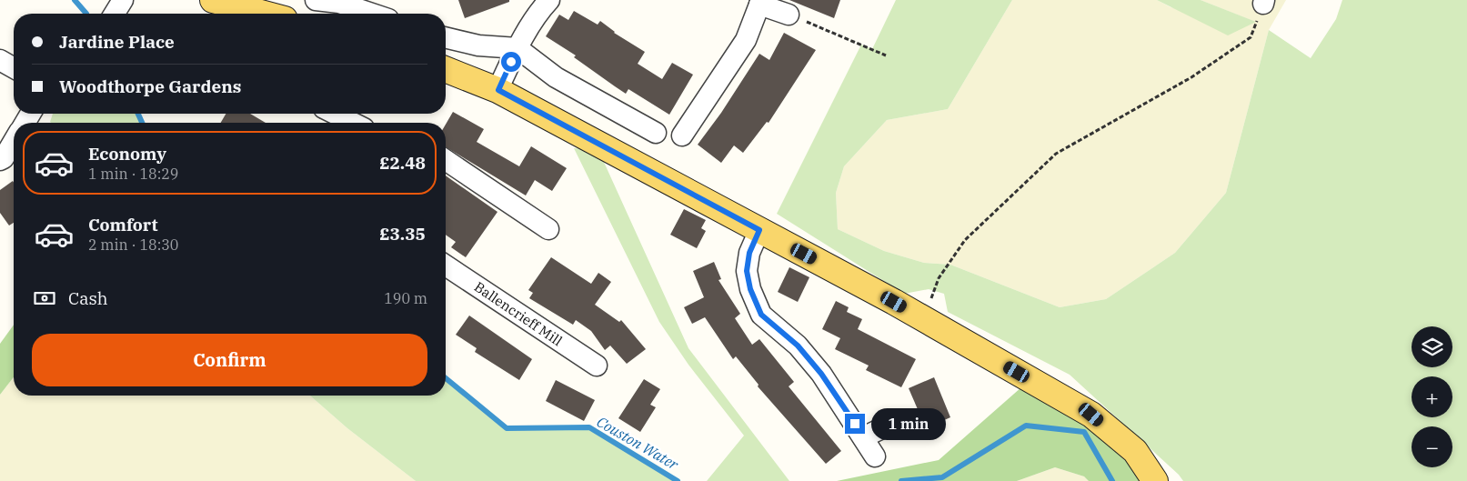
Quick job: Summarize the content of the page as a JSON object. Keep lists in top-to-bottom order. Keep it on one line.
{"streets":{"street":["Ballencrieff Mill"]},"water":["Couston Water"],"page":{"banner":["Jardine Place","Woodthorpe Gardens"],"list":[{"name":"Economy","note":"1 min · 18:29","value":"£2.48"},{"name":"Comfort","note":"2 min · 18:30","value":"£3.35"}],"pay":["Cash","190 m"],"buttons":"Confirm","map_buttons":["+","−"],"bubble":"1 min"}}
